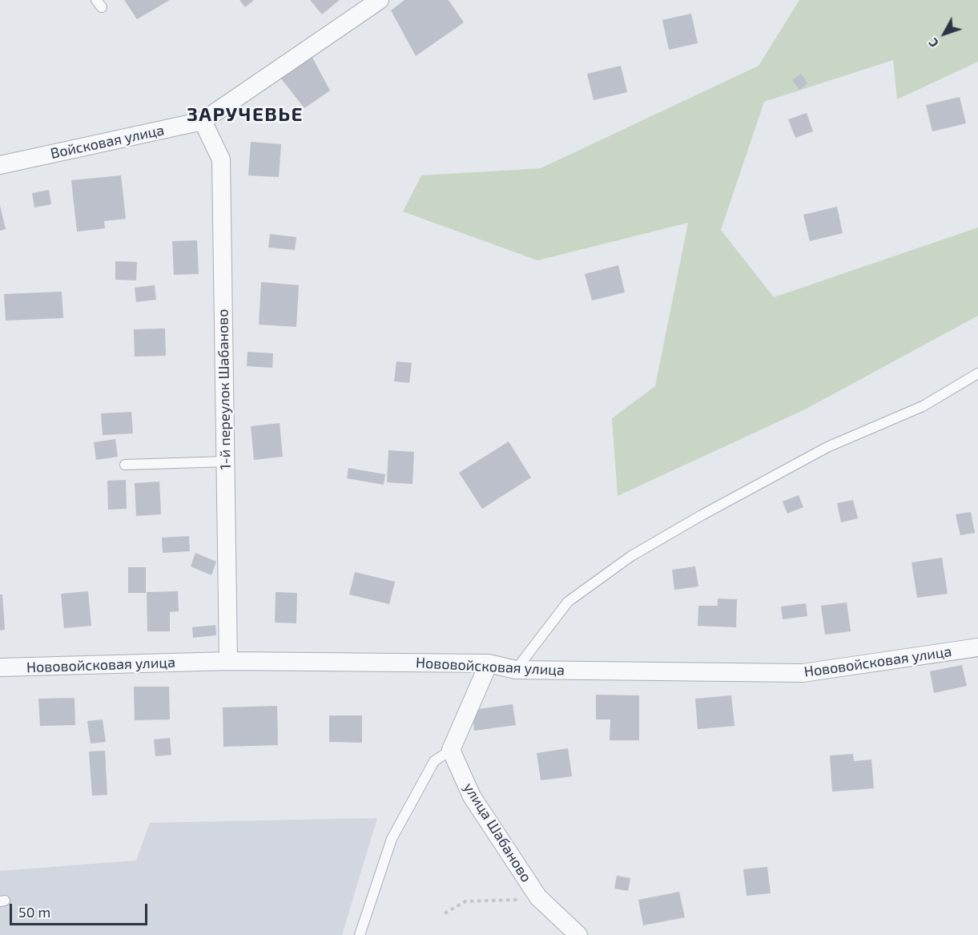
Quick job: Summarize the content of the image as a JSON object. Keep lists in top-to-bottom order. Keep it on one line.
{"streets":{"street":["Войсковая улица","1-й переулок Шабаново","Нововойсковая улица","улица Шабаново"]},"crossings":[["Войсковая улица","1-й переулок Шабаново"],["1-й переулок Шабаново","Нововойсковая улица"]],"districts":["ЗАРУЧЕВЬЕ"],"scale_bar":"50 m","north":"bottom left"}
